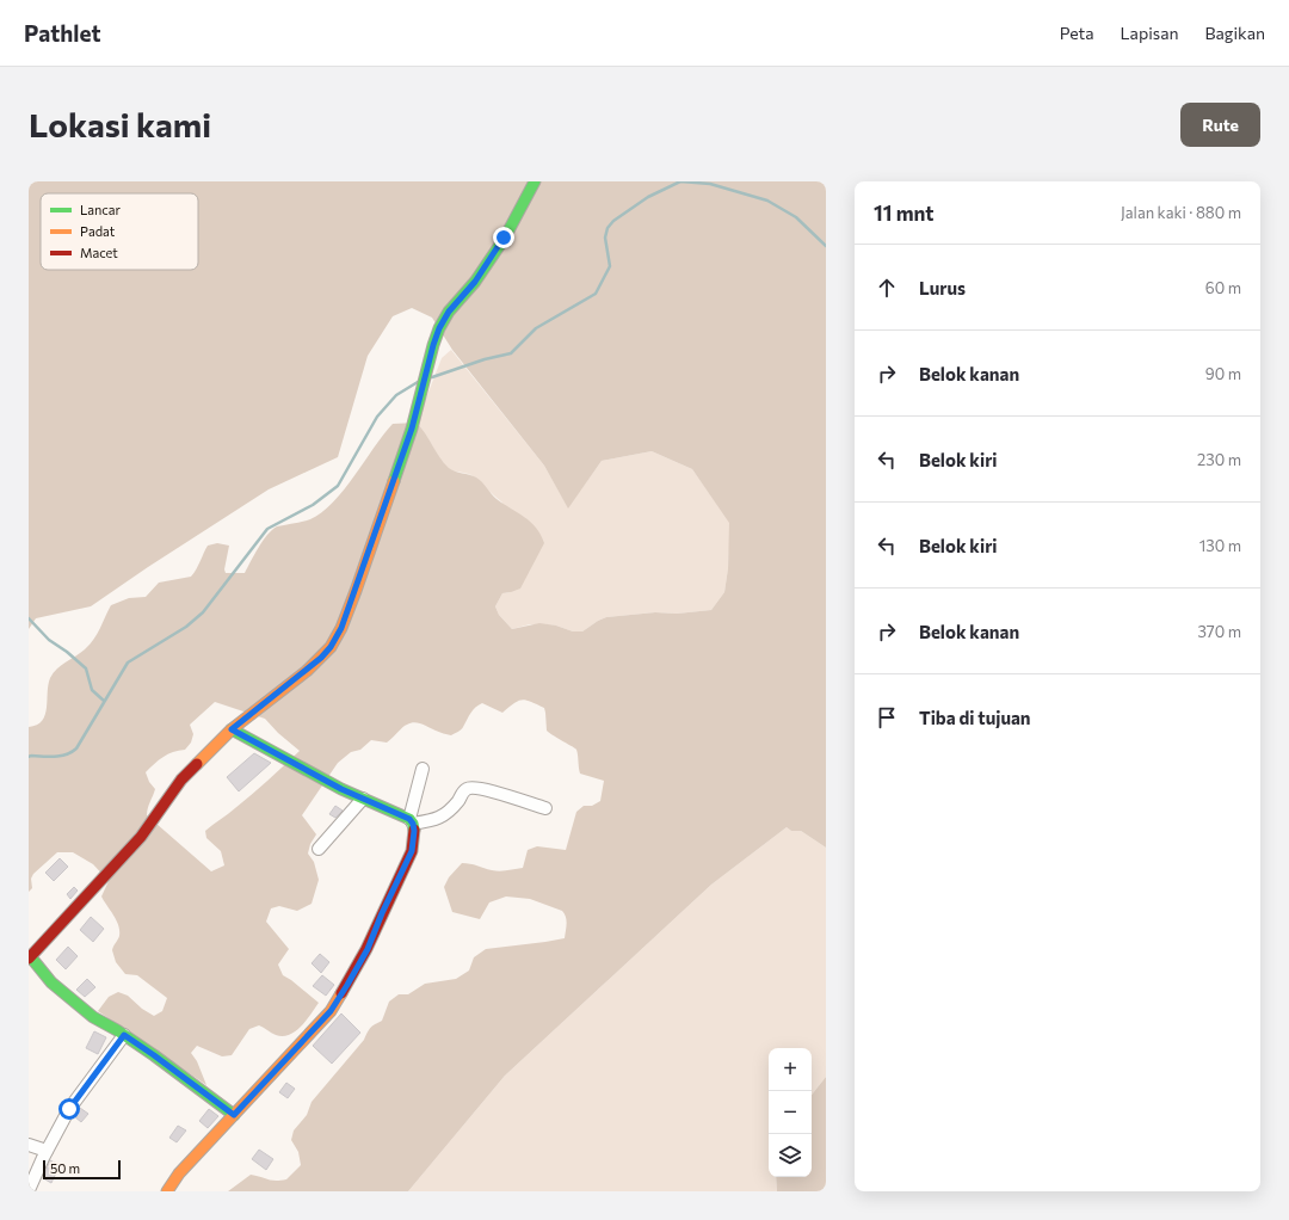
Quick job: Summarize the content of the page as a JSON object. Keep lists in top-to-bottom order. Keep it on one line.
{"legend":["Lancar","Padat","Macet"],"scale_bar":"50 m","page":{"header":"Pathlet","nav":["Peta","Lapisan","Bagikan"],"buttons":"Rute","title":"Lokasi kami","heading":["11 mnt","Jalan kaki · 880 m"],"list":[["Lurus","60 m"],["Belok kanan","90 m"],["Belok kiri","230 m"],["Belok kiri","130 m"],["Belok kanan","370 m"],"Tiba di tujuan"],"map_buttons":["+","−"],"scale":"50 m"}}
